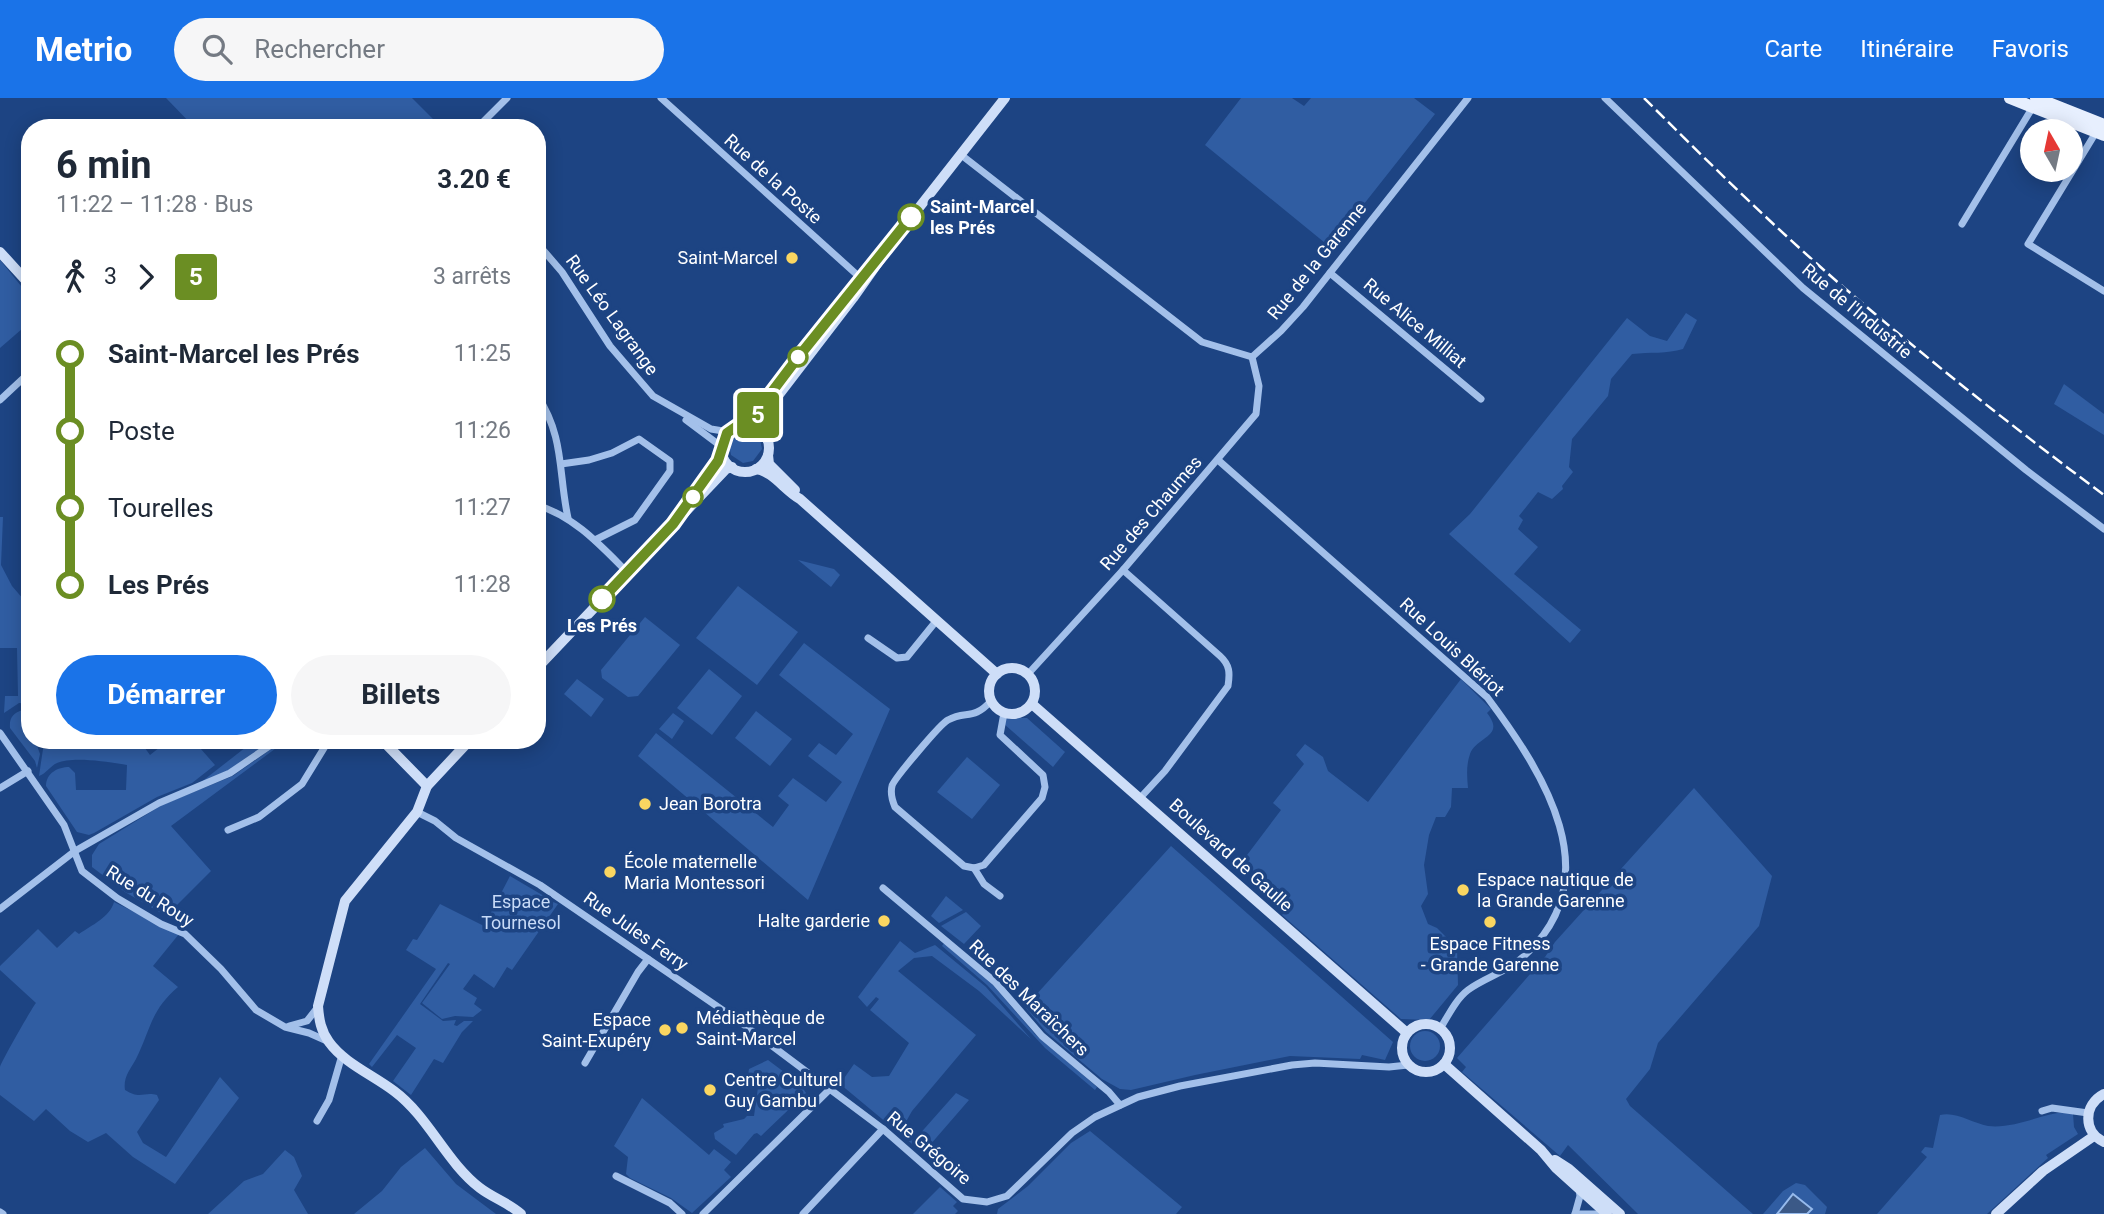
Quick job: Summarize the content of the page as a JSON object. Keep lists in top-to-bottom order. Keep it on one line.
{"streets":{"main road":["Boulevard de Gaulle"],"street":["Rue de la Poste","Rue de la Garenne","Rue de l'Industrie","Rue Léo Lagrange","Rue Alice Milliat","Rue des Chaumes","Rue Louis Blériot","Rue du Rouy","Rue Jules Ferry","Rue des Maraîchers","Rue Grégoire"]},"crossings":[["Rue de la Garenne","Rue Alice Milliat"],["Rue de la Garenne","Rue des Chaumes"],["Rue des Chaumes","Rue Louis Blériot"],["Rue des Chaumes","Boulevard de Gaulle"],["Rue Louis Blériot","Boulevard de Gaulle"],["Rue Louis Blériot","Rue Grégoire"],["Boulevard de Gaulle","Rue Grégoire"],["Rue Jules Ferry","Rue Grégoire"],["Rue des Maraîchers","Rue Grégoire"]],"parks":["Espace Tournesol"],"places":["Saint-Marcel les Prés","Saint-Marcel","Les Prés","Jean Borotra","École maternelle Maria Montessori","Espace nautique de la Grande Garenne","Halte garderie","Espace Fitness - Grande Garenne","Médiathèque de Saint-Marcel","Espace Saint-Exupéry","Centre Culturel Guy Gambu"],"lines":["bus line 5"],"north":"top","page":{"header":"Metrio","search":"Rechercher","nav":["Carte","Itinéraire","Favoris"],"on_map":"5","heading":["6 min","11:22 – 11:28 · Bus","3.20 €"],"legs":["3","5","3 arrêts"],"list":[{"name":"Saint-Marcel les Prés","value":"11:25"},{"name":"Poste","value":"11:26"},{"name":"Tourelles","value":"11:27"},{"name":"Les Prés","value":"11:28"}],"buttons":["Démarrer","Billets"]}}
